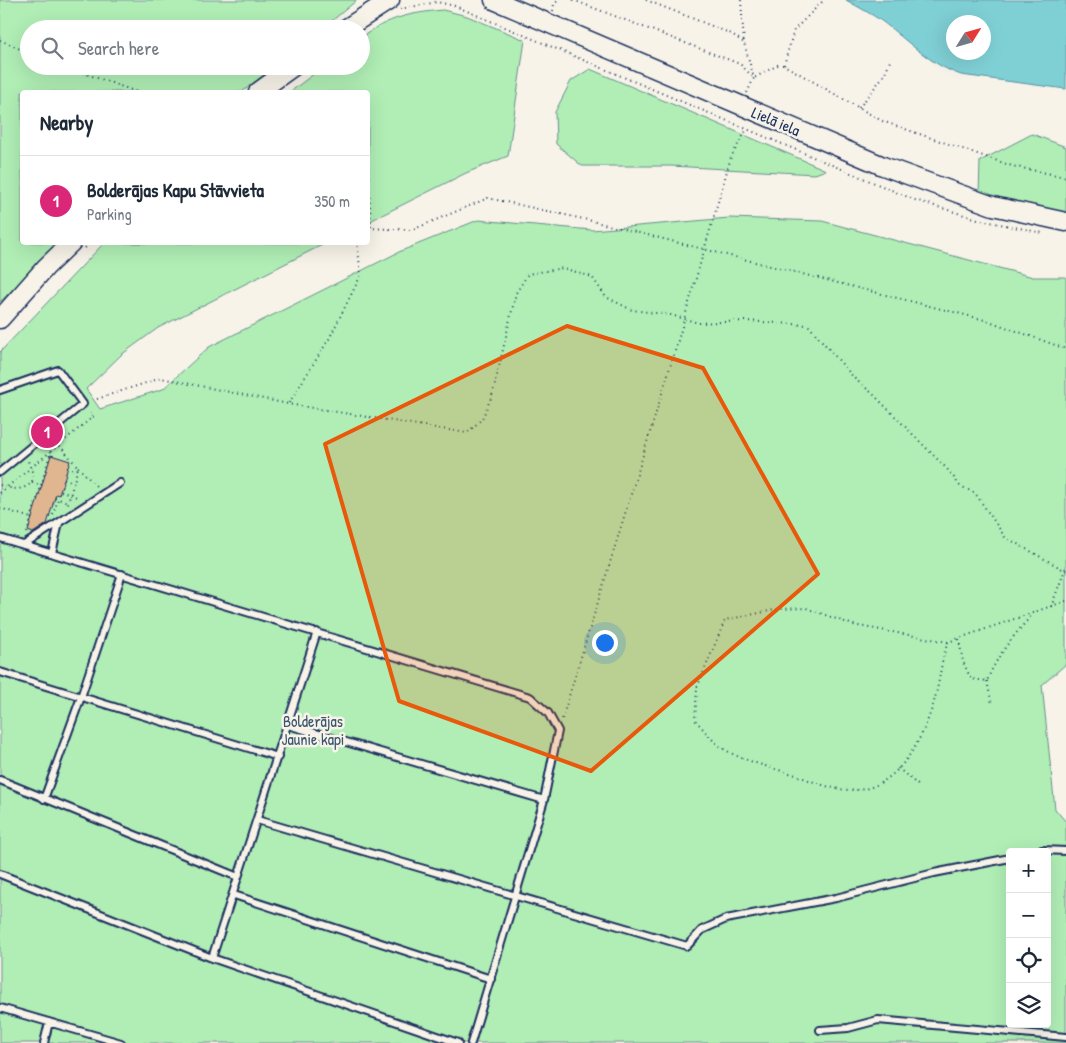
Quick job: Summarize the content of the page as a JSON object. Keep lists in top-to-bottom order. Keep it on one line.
{"streets":{"main road":["Lielā iela"]},"parks":["Bolderājas Jaunie kapi"],"north":"top right","page":{"search":"Search here","heading":"Nearby","list":[{"mark":"1","name":"Bolderājas Kapu Stāvvieta","note":"Parking","value":"350 m"}],"pins":"1","map_buttons":["+","−"]}}
